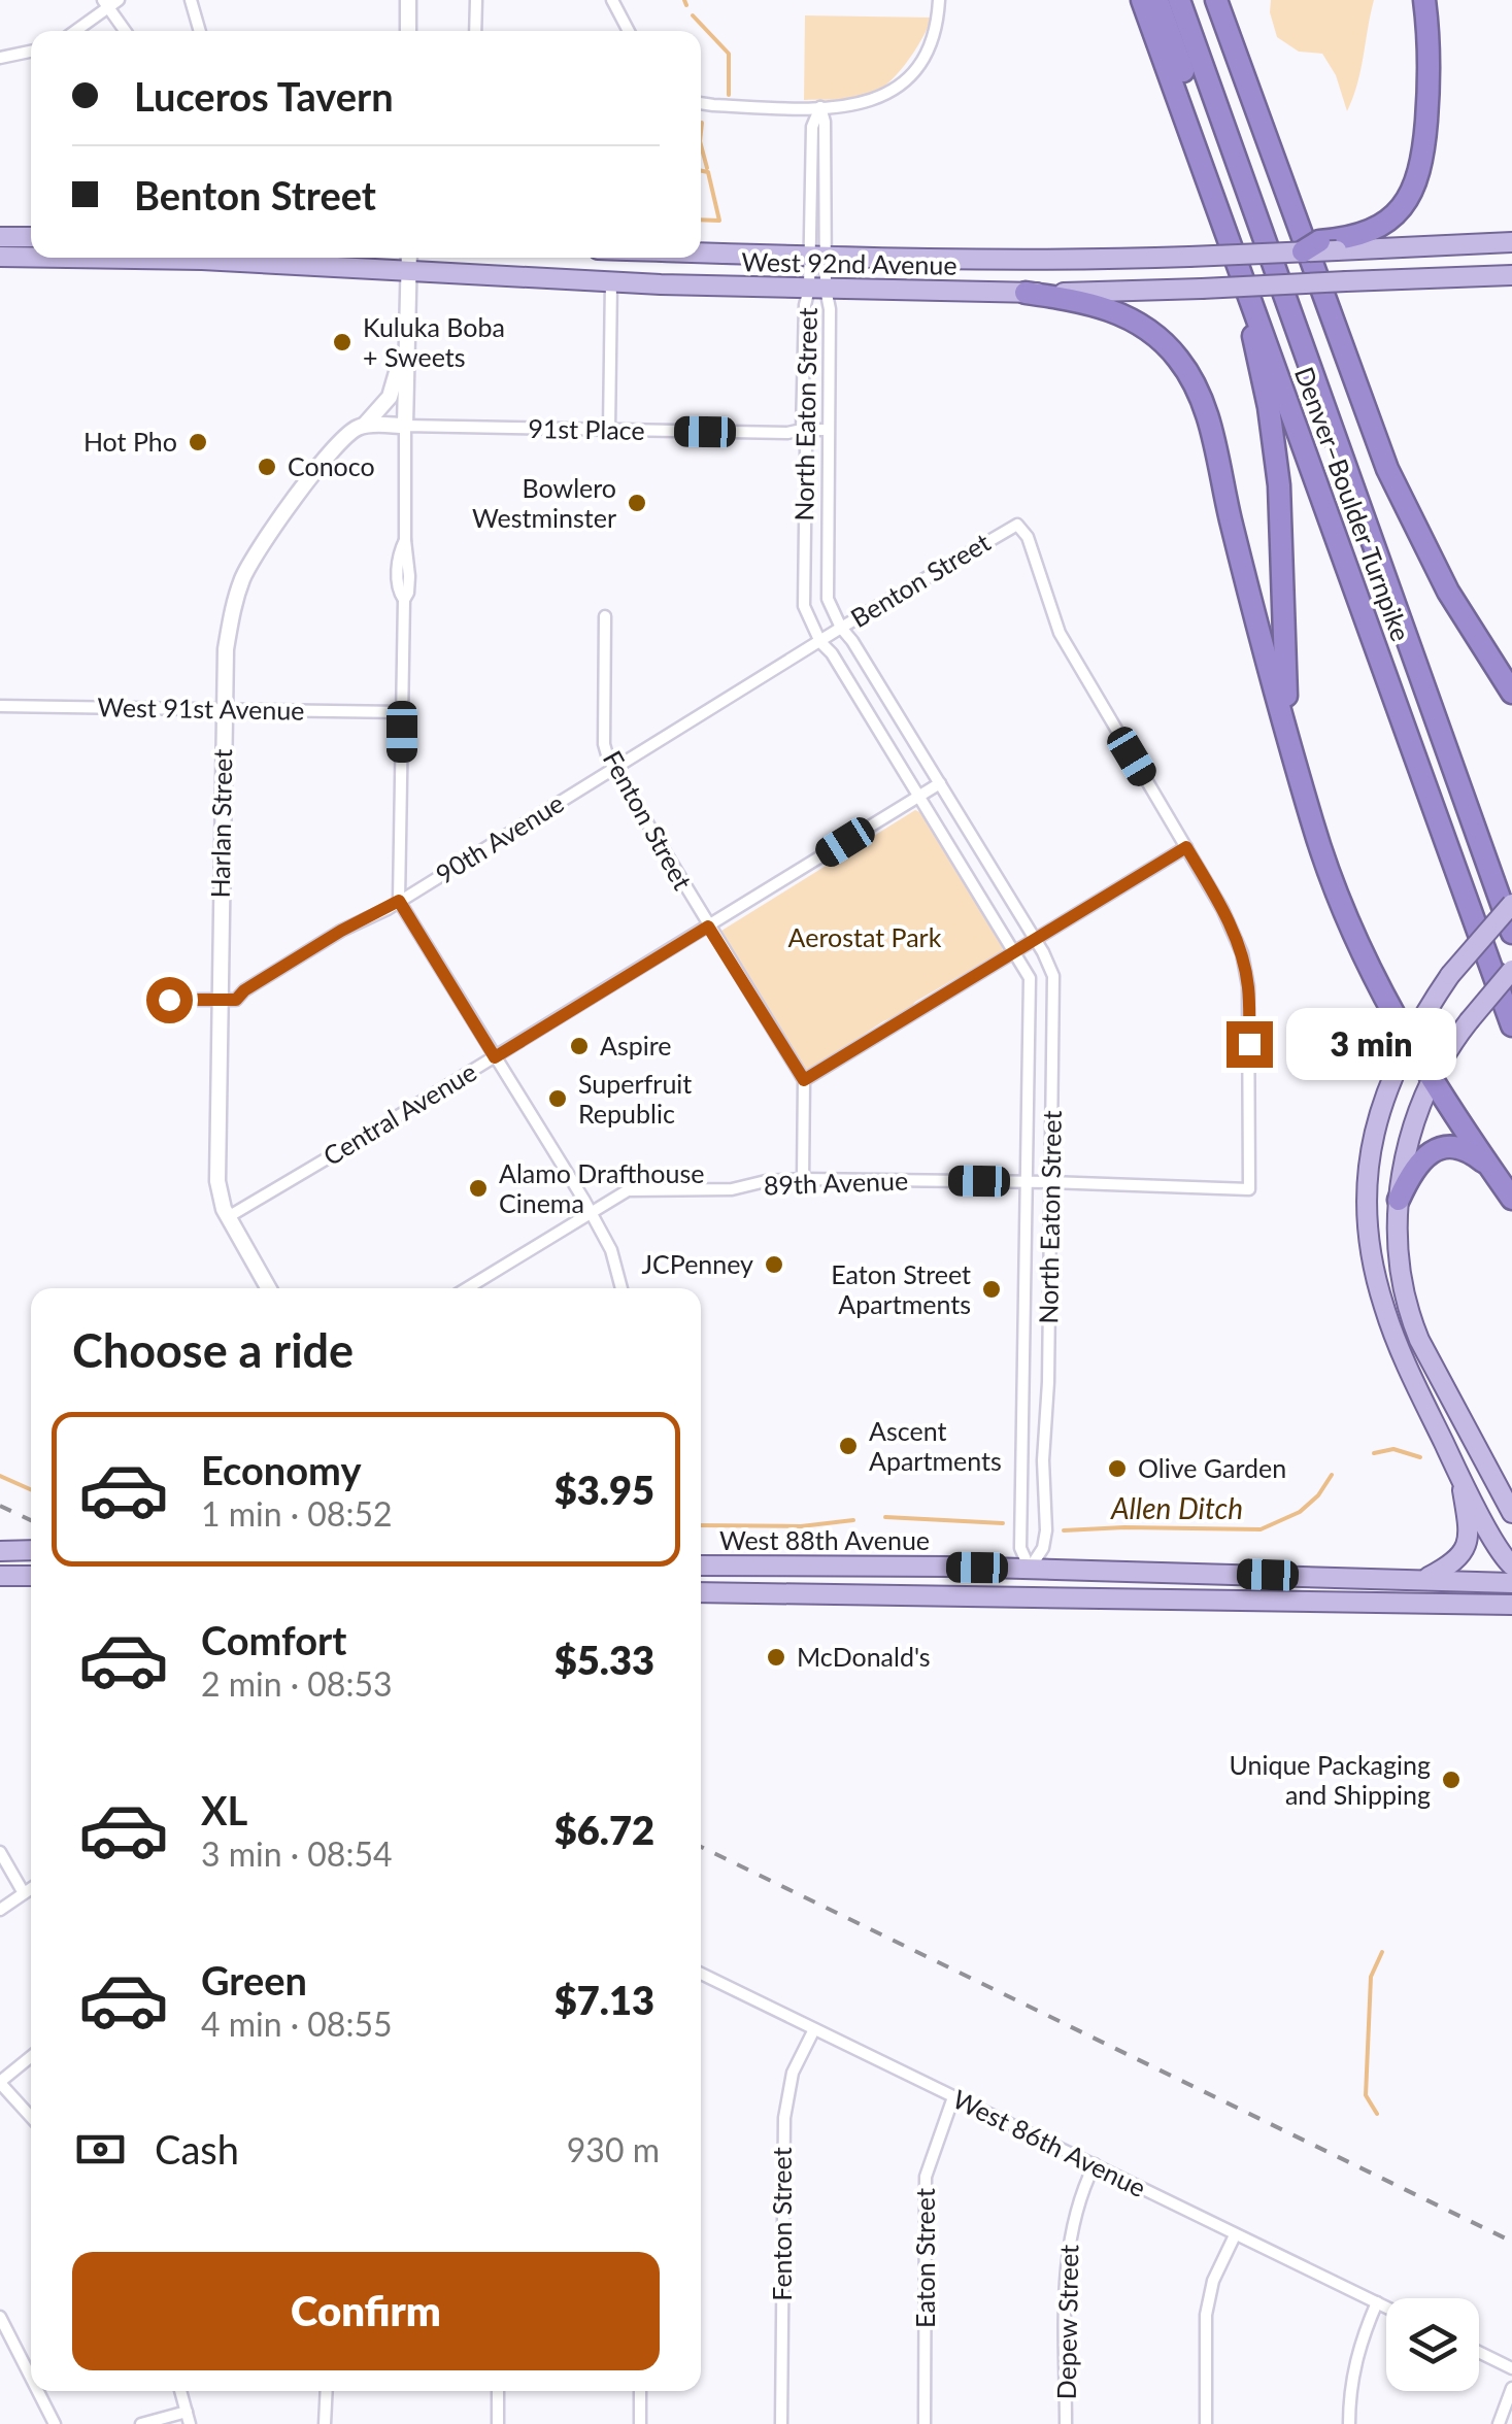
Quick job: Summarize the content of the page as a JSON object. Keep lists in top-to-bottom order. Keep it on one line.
{"streets":{"highway":["Denver–Boulder Turnpike"],"main road":["West 92nd Avenue","West 88th Avenue"],"street":["North Eaton Street","91st Place","Benton Street","West 91st Avenue","Fenton Street","Harlan Street","90th Avenue","Central Avenue","89th Avenue","West 86th Avenue","Eaton Street","Depew Street"]},"crossings":[["West 92nd Avenue","North Eaton Street"],["North Eaton Street","91st Place"],["North Eaton Street","Benton Street"],["North Eaton Street","90th Avenue"],["North Eaton Street","Central Avenue"],["North Eaton Street","89th Avenue"],["North Eaton Street","West 88th Avenue"],["Benton Street","90th Avenue"],["Benton Street","89th Avenue"],["West 91st Avenue","Harlan Street"],["Fenton Street","90th Avenue"],["Fenton Street","Central Avenue"],["Fenton Street","West 86th Avenue"],["Harlan Street","90th Avenue"],["Harlan Street","Central Avenue"],["West 86th Avenue","Eaton Street"],["West 86th Avenue","Depew Street"]],"water":["Allen Ditch"],"parks":["Aerostat Park"],"places":["Kuluka Boba + Sweets","Hot Pho","Conoco","Bowlero Westminster","Aspire","Superfruit Republic","Alamo Drafthouse Cinema","JCPenney","Eaton Street Apartments","Ascent Apartments","Olive Garden","McDonald's","Unique Packaging and Shipping"],"page":{"banner":["Luceros Tavern","Benton Street"],"bubble":"3 min","heading":"Choose a ride","list":[{"name":"Economy","note":"1 min · 08:52","value":"$3.95"},{"name":"Comfort","note":"2 min · 08:53","value":"$5.33"},{"name":"XL","note":"3 min · 08:54","value":"$6.72"},{"name":"Green","note":"4 min · 08:55","value":"$7.13"}],"pay":["Cash","930 m"],"buttons":"Confirm"}}
